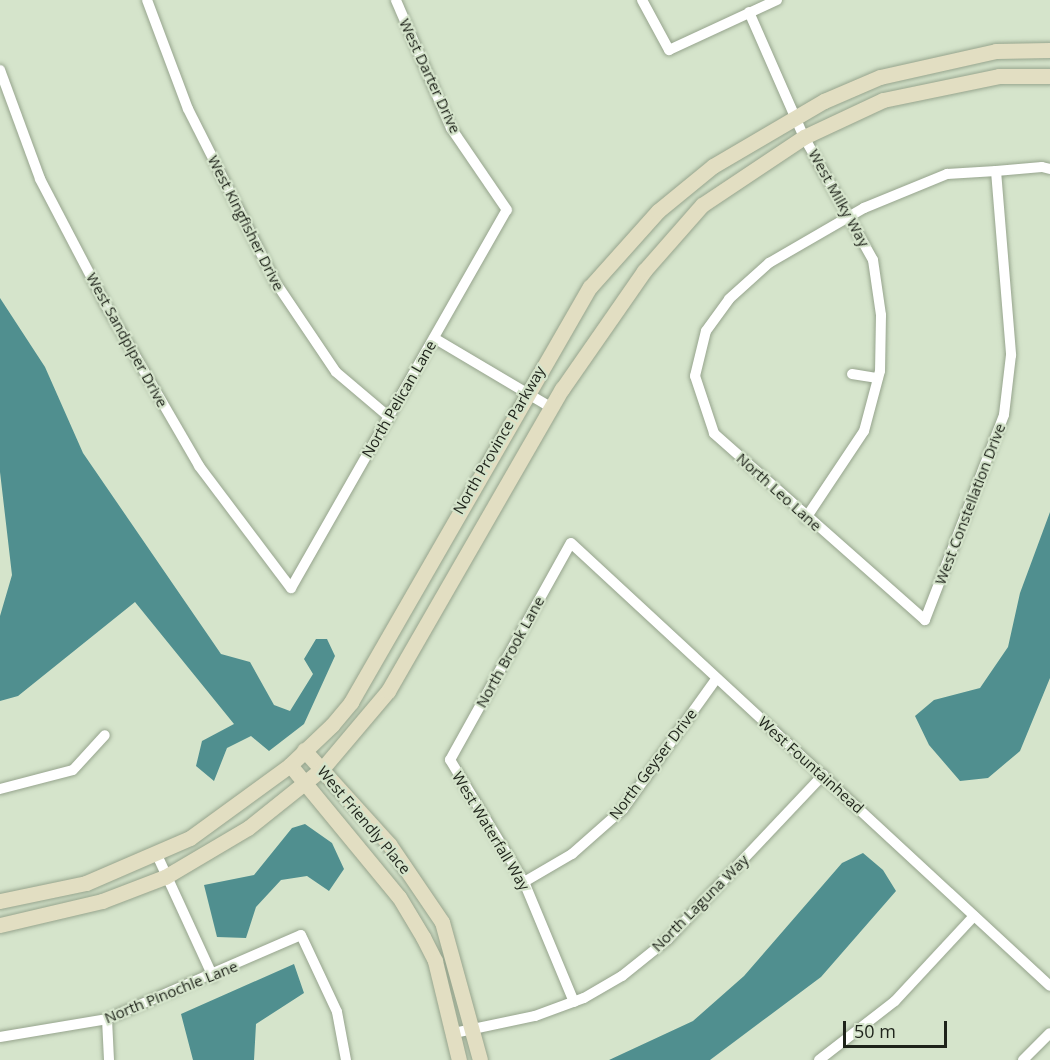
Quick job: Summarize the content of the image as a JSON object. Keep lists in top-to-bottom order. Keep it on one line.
{"streets":{"street":["West Darter Drive","West Milky Way","West Kingfisher Drive","West Sandpiper Drive","North Pelican Lane","North Province Parkway","North Leo Lane","West Constellation Drive","North Brook Lane","North Geyser Drive","West Fountainhead","West Friendly Place","West Waterfall Way","North Laguna Way","North Pinochle Lane"]},"crossings":[["West Darter Drive","North Pelican Lane"],["West Milky Way","North Province Parkway"],["West Milky Way","North Leo Lane"],["West Kingfisher Drive","North Pelican Lane"],["West Sandpiper Drive","North Pelican Lane"],["North Province Parkway","West Friendly Place"],["North Leo Lane","West Constellation Drive"],["North Brook Lane","West Fountainhead"],["North Brook Lane","West Waterfall Way"],["North Geyser Drive","West Fountainhead"],["North Geyser Drive","West Waterfall Way"],["West Fountainhead","North Laguna Way"],["West Friendly Place","North Laguna Way"],["West Waterfall Way","North Laguna Way"]],"scale_bar":"50 m"}
